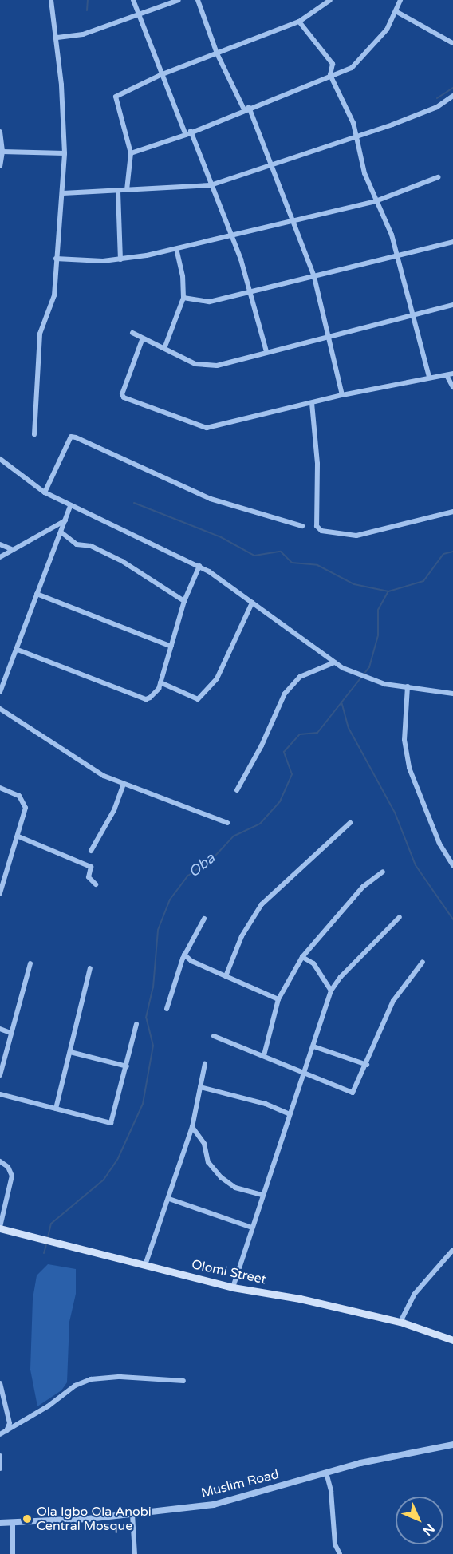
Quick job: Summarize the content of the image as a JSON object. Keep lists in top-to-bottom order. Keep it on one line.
{"streets":{"main road":["Olomi Street"],"street":["Muslim Road"]},"water":["Oba"],"places":["Ola Igbo Ola Anobi Central Mosque"],"north":"bottom right"}
